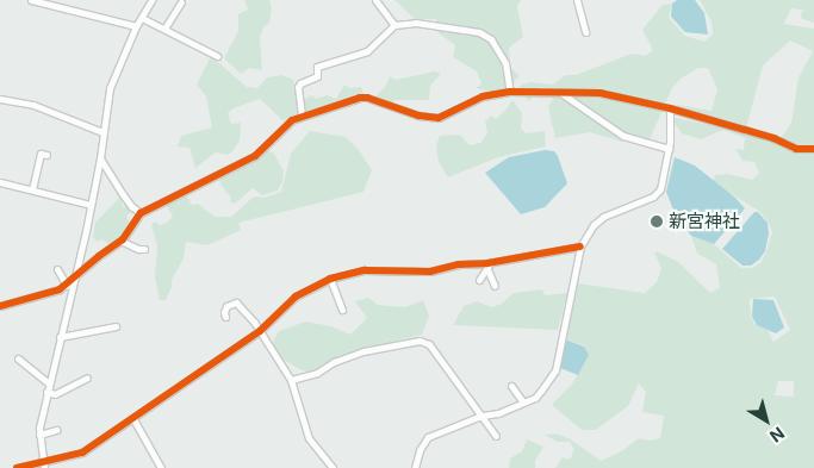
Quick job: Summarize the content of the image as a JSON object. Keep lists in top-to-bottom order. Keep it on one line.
{"places":["新宮神社"],"north":"bottom right"}
